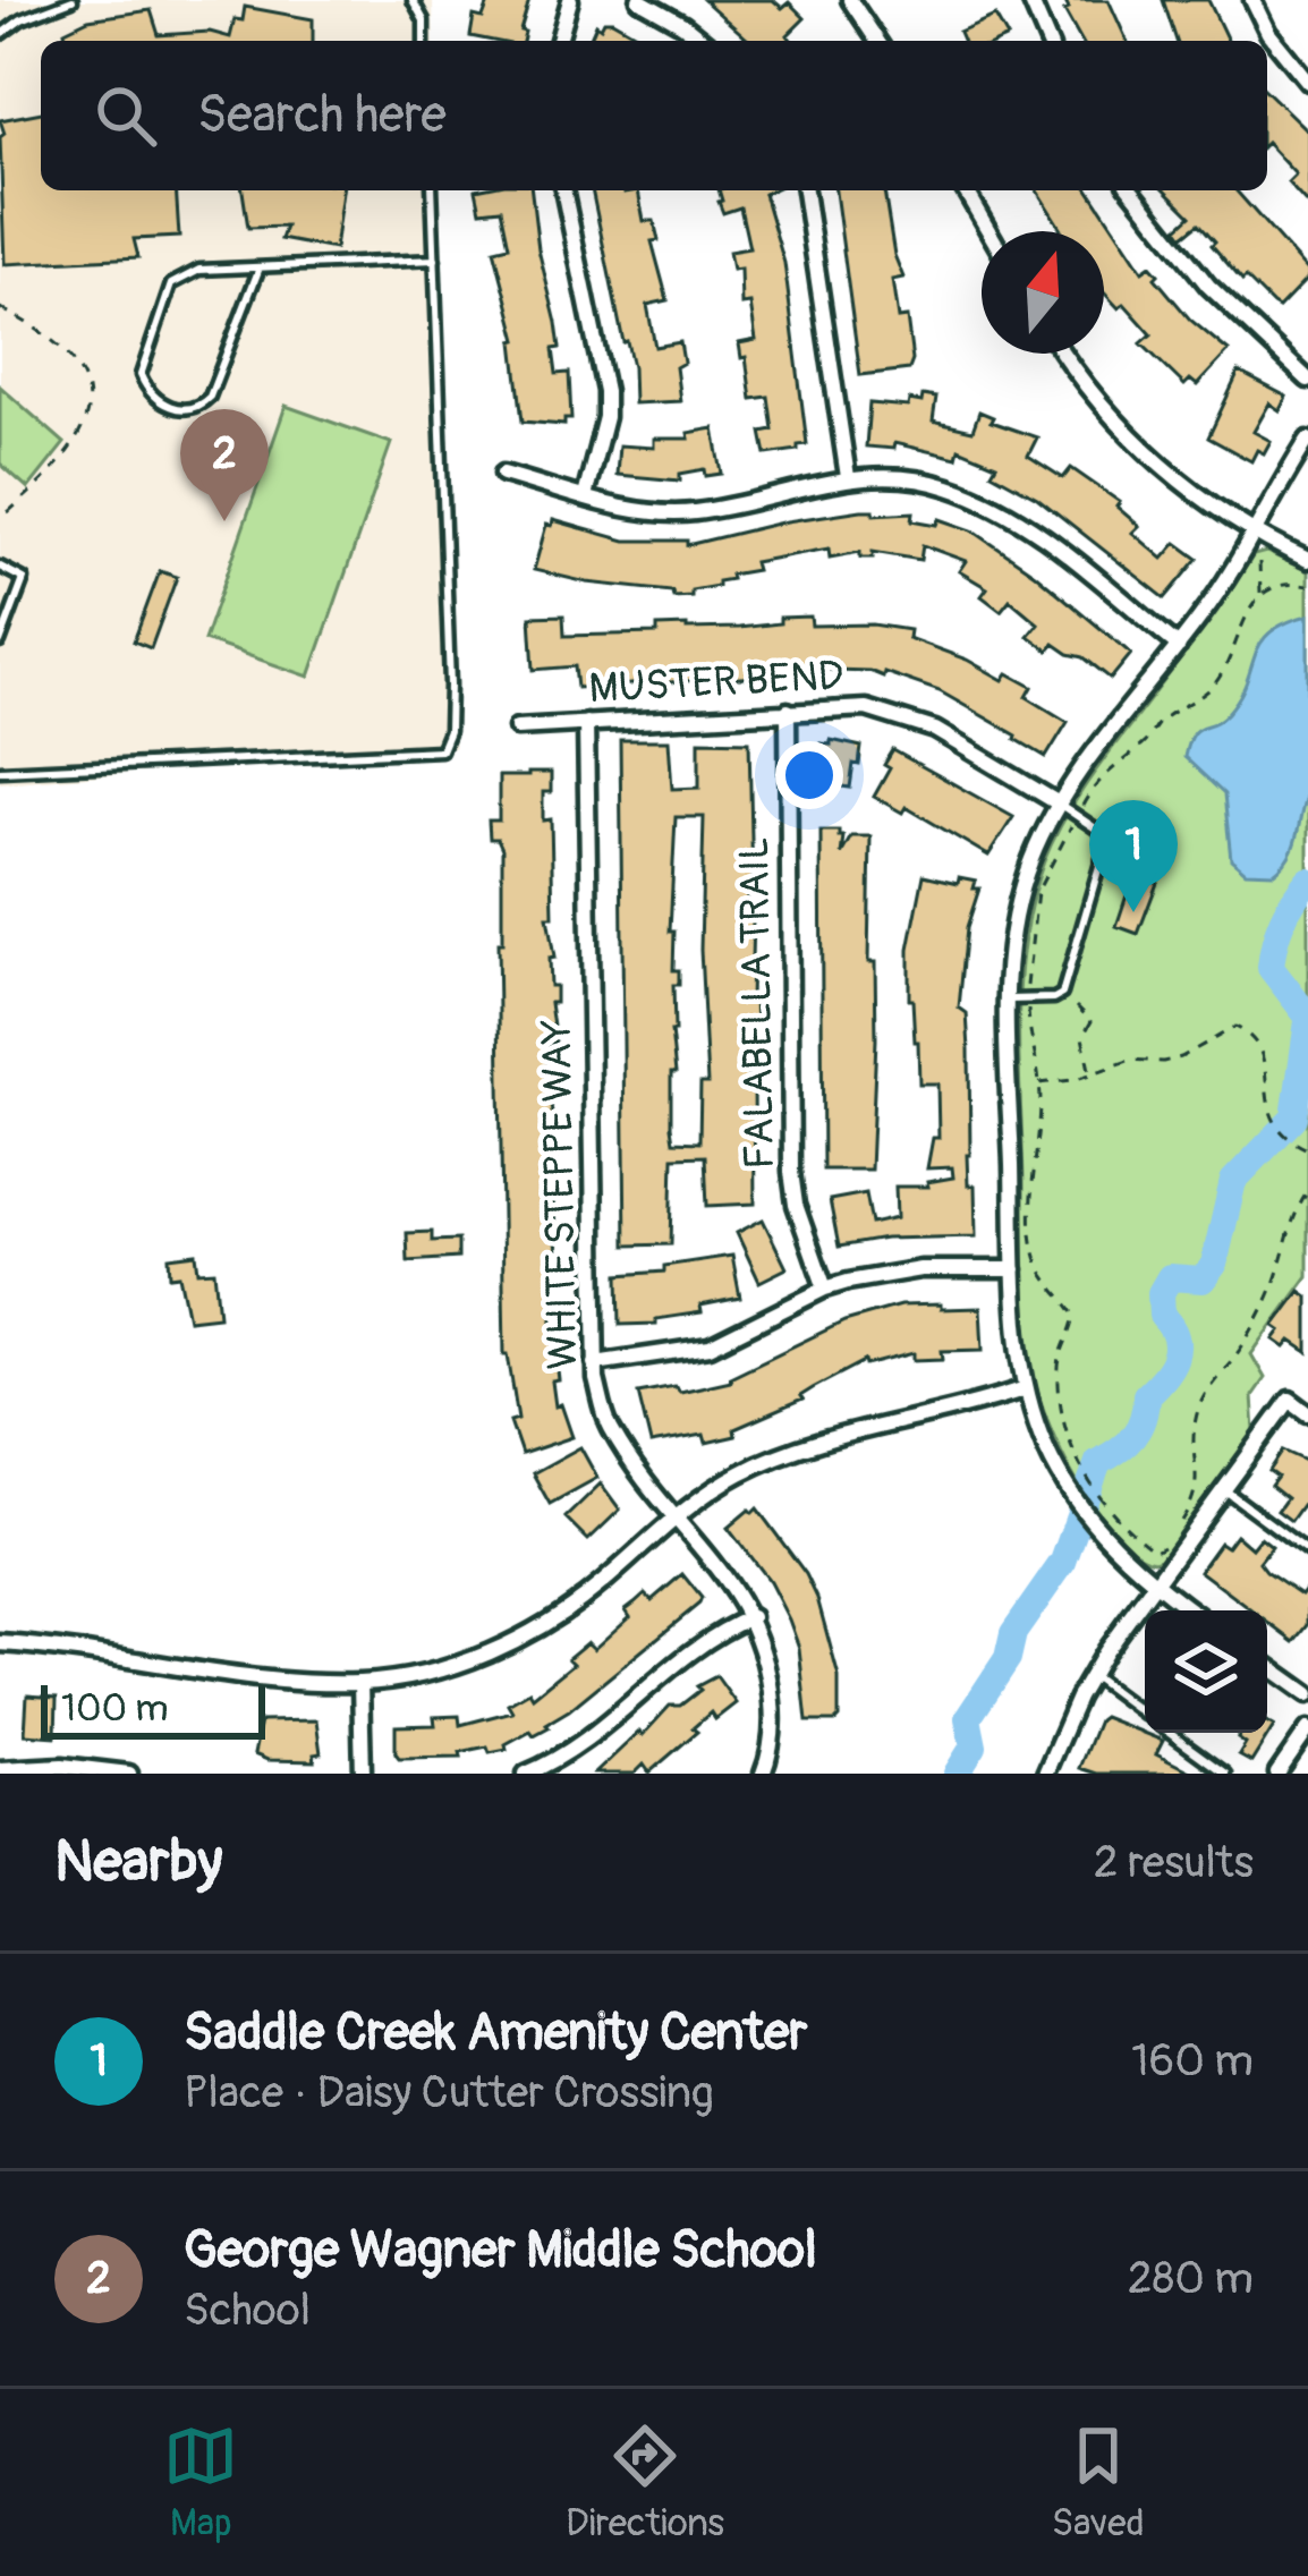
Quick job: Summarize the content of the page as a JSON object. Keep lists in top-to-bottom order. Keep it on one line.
{"streets":{"street":["MUSTER BEND","FALABELLA TRAIL","WHITE STEPPE WAY"]},"crossings":[["MUSTER BEND","FALABELLA TRAIL"],["MUSTER BEND","WHITE STEPPE WAY"]],"scale_bar":"100 m","north":"top","page":{"search":"Search here","pins":["2","1"],"scale":"100 m","heading":["Nearby","2 results"],"list":[{"mark":"1","name":"Saddle Creek Amenity Center","note":"Place · Daisy Cutter Crossing","value":"160 m"},{"mark":"2","name":"George Wagner Middle School","note":"School","value":"280 m"}],"nav":["Map","Directions","Saved"]}}
